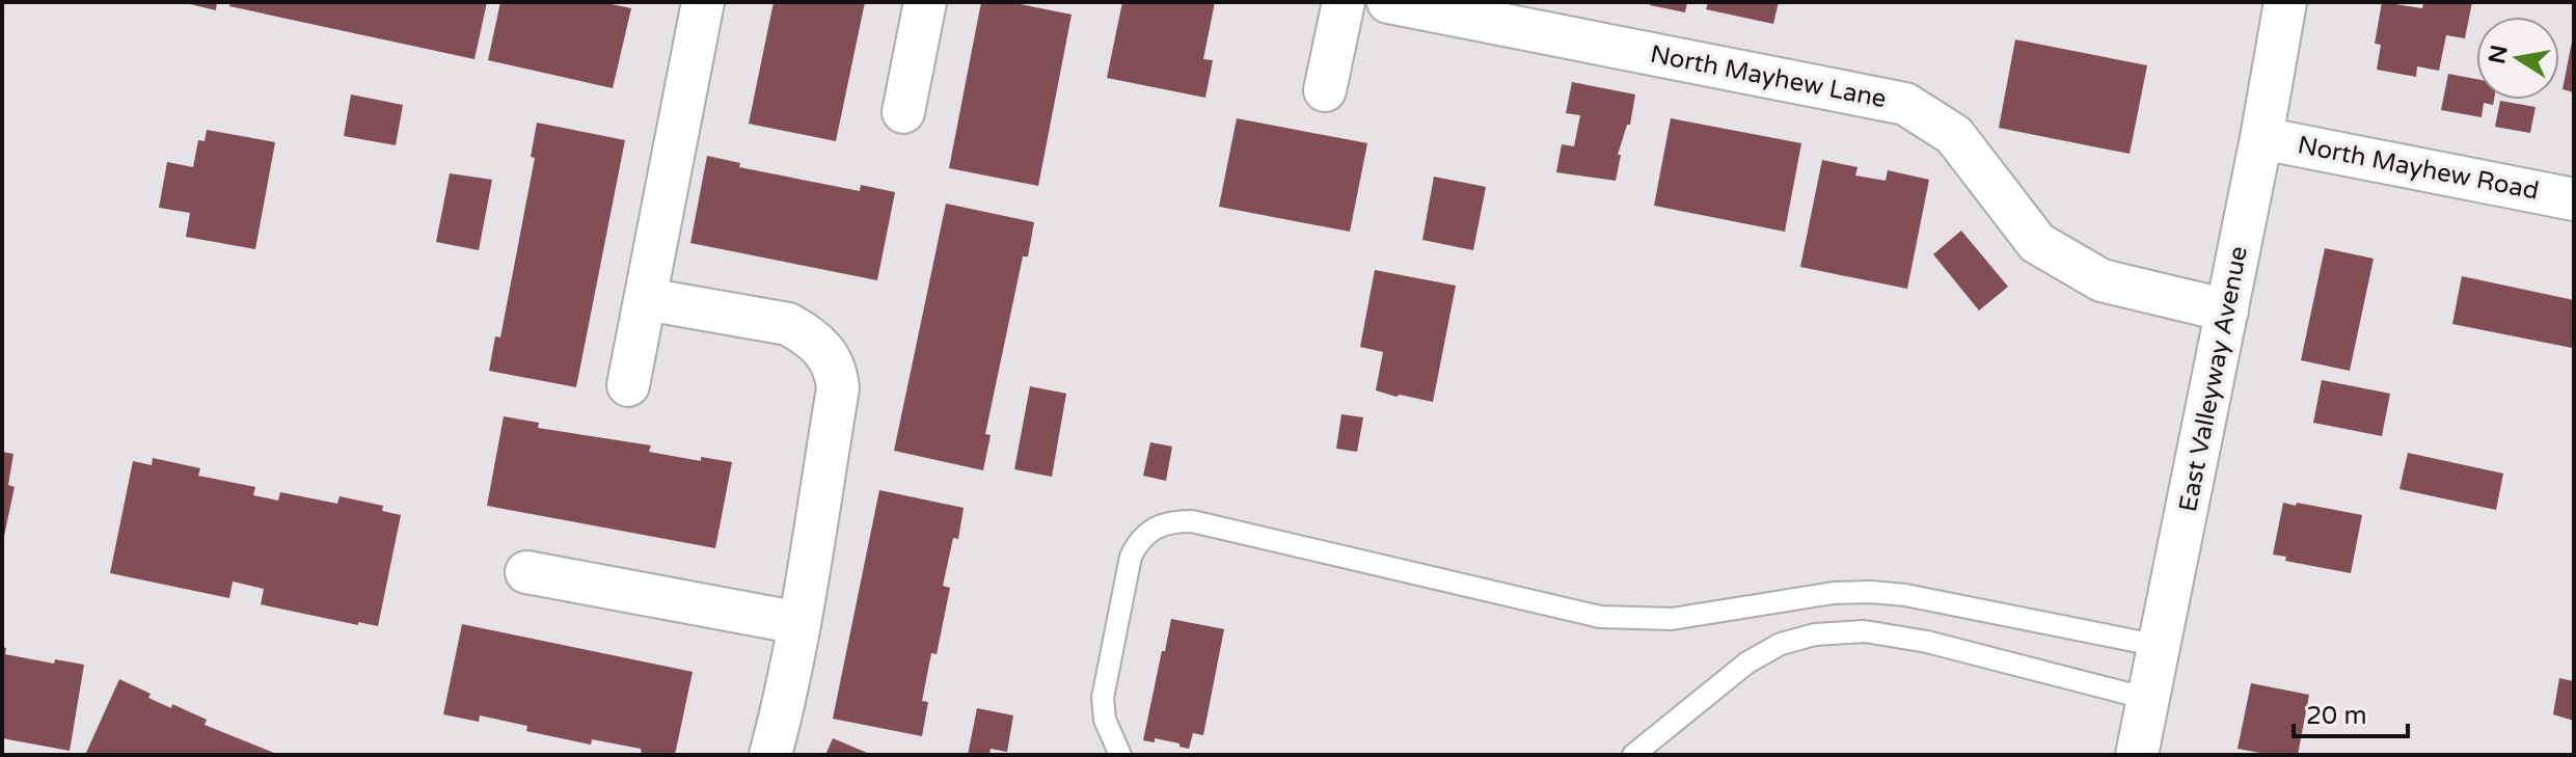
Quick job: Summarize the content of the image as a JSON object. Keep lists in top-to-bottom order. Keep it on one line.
{"streets":{"street":["North Mayhew Lane","North Mayhew Road","East Valleyway Avenue"]},"crossings":[["North Mayhew Lane","East Valleyway Avenue"],["North Mayhew Road","East Valleyway Avenue"]],"scale_bar":"20 m","north":"left"}
